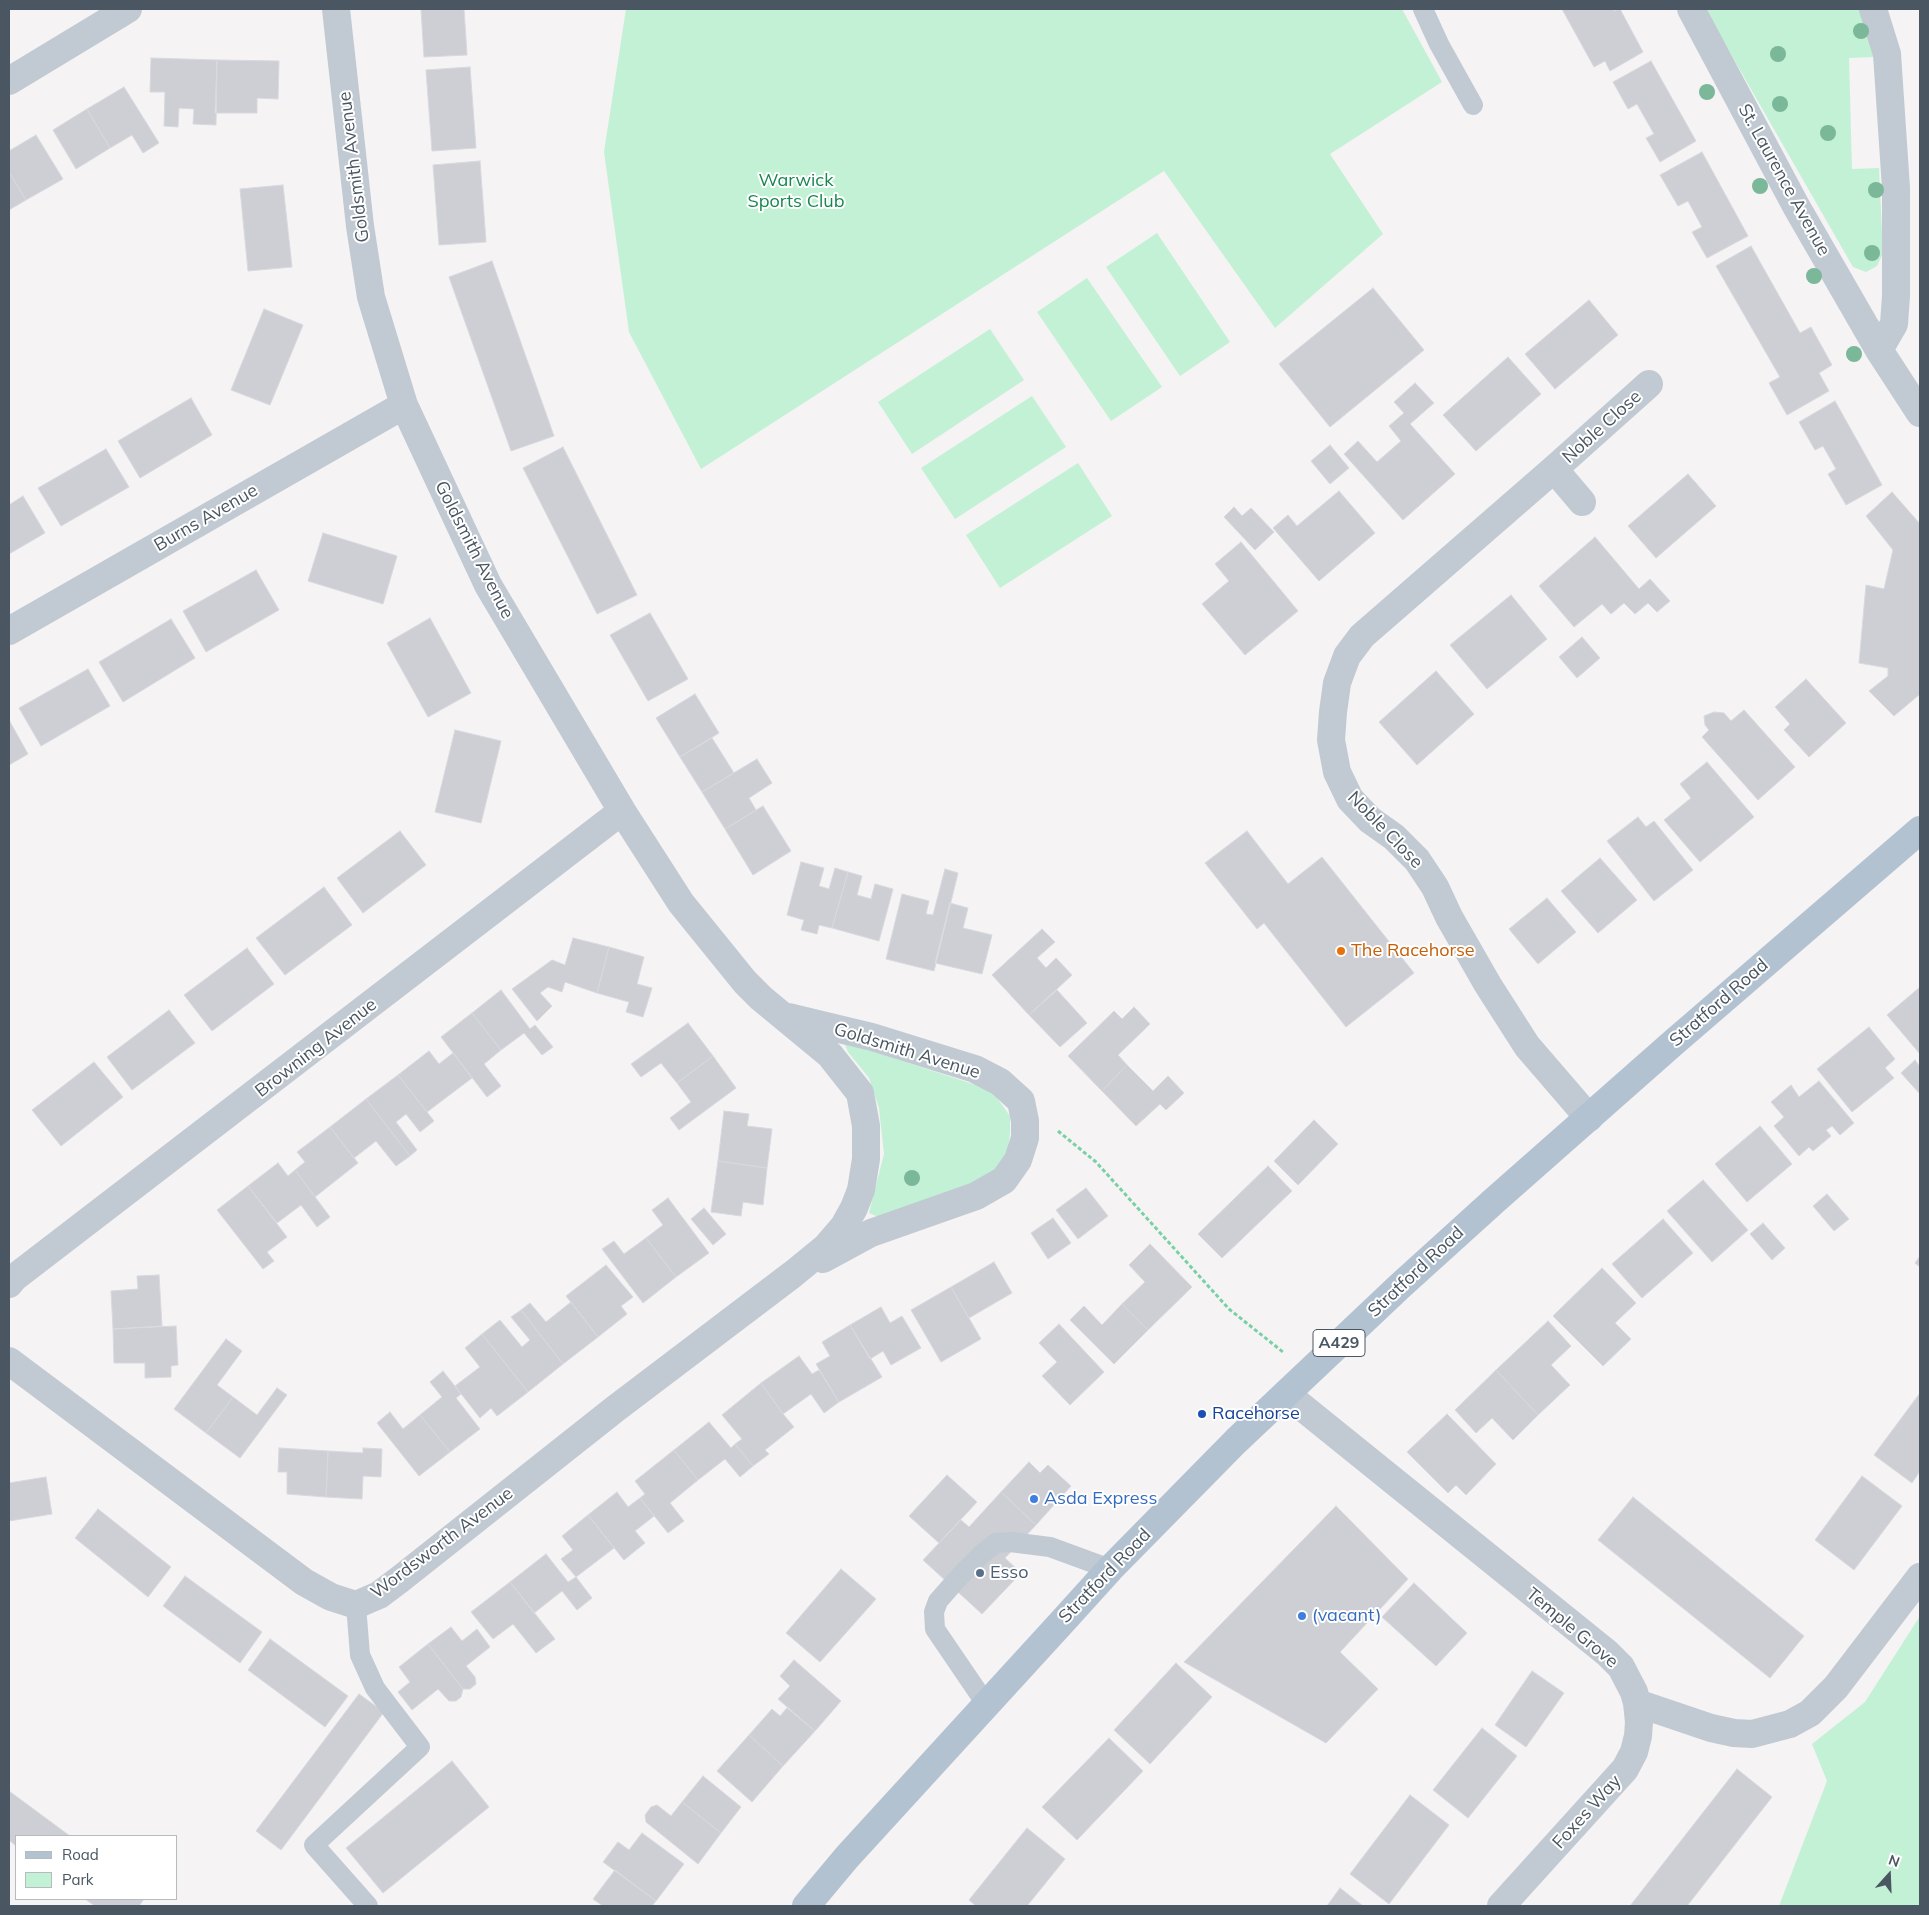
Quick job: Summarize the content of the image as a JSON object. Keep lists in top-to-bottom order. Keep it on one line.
{"streets":{"main road":["Stratford Road","A429"],"street":["Goldsmith Avenue","St. Laurence Avenue","Noble Close","Burns Avenue","Browning Avenue","Wordsworth Avenue","Temple Grove","Foxes Way"]},"crossings":[["Goldsmith Avenue","Burns Avenue"],["Goldsmith Avenue","Browning Avenue"],["Goldsmith Avenue","Wordsworth Avenue"],["Noble Close","Stratford Road"],["Stratford Road","Temple Grove"],["Temple Grove","Foxes Way"]],"parks":["Warwick Sports Club"],"places":["The Racehorse","Racehorse","Asda Express","Esso","(vacant)"],"legend":["Road","Park"],"north":"top"}
